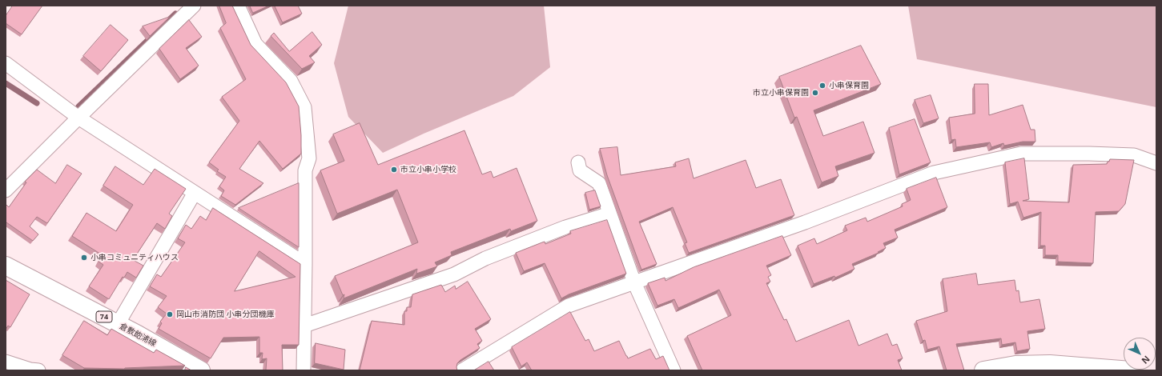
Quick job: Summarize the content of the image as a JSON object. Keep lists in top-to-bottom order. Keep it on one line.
{"streets":{"main road":["74","倉敷飽浦線"]},"places":["小串保育園","市立小串保育園","市立小串小学校","小串コミュニティハウス","岡山市消防団 小串分団機庫"],"north":"bottom right"}
